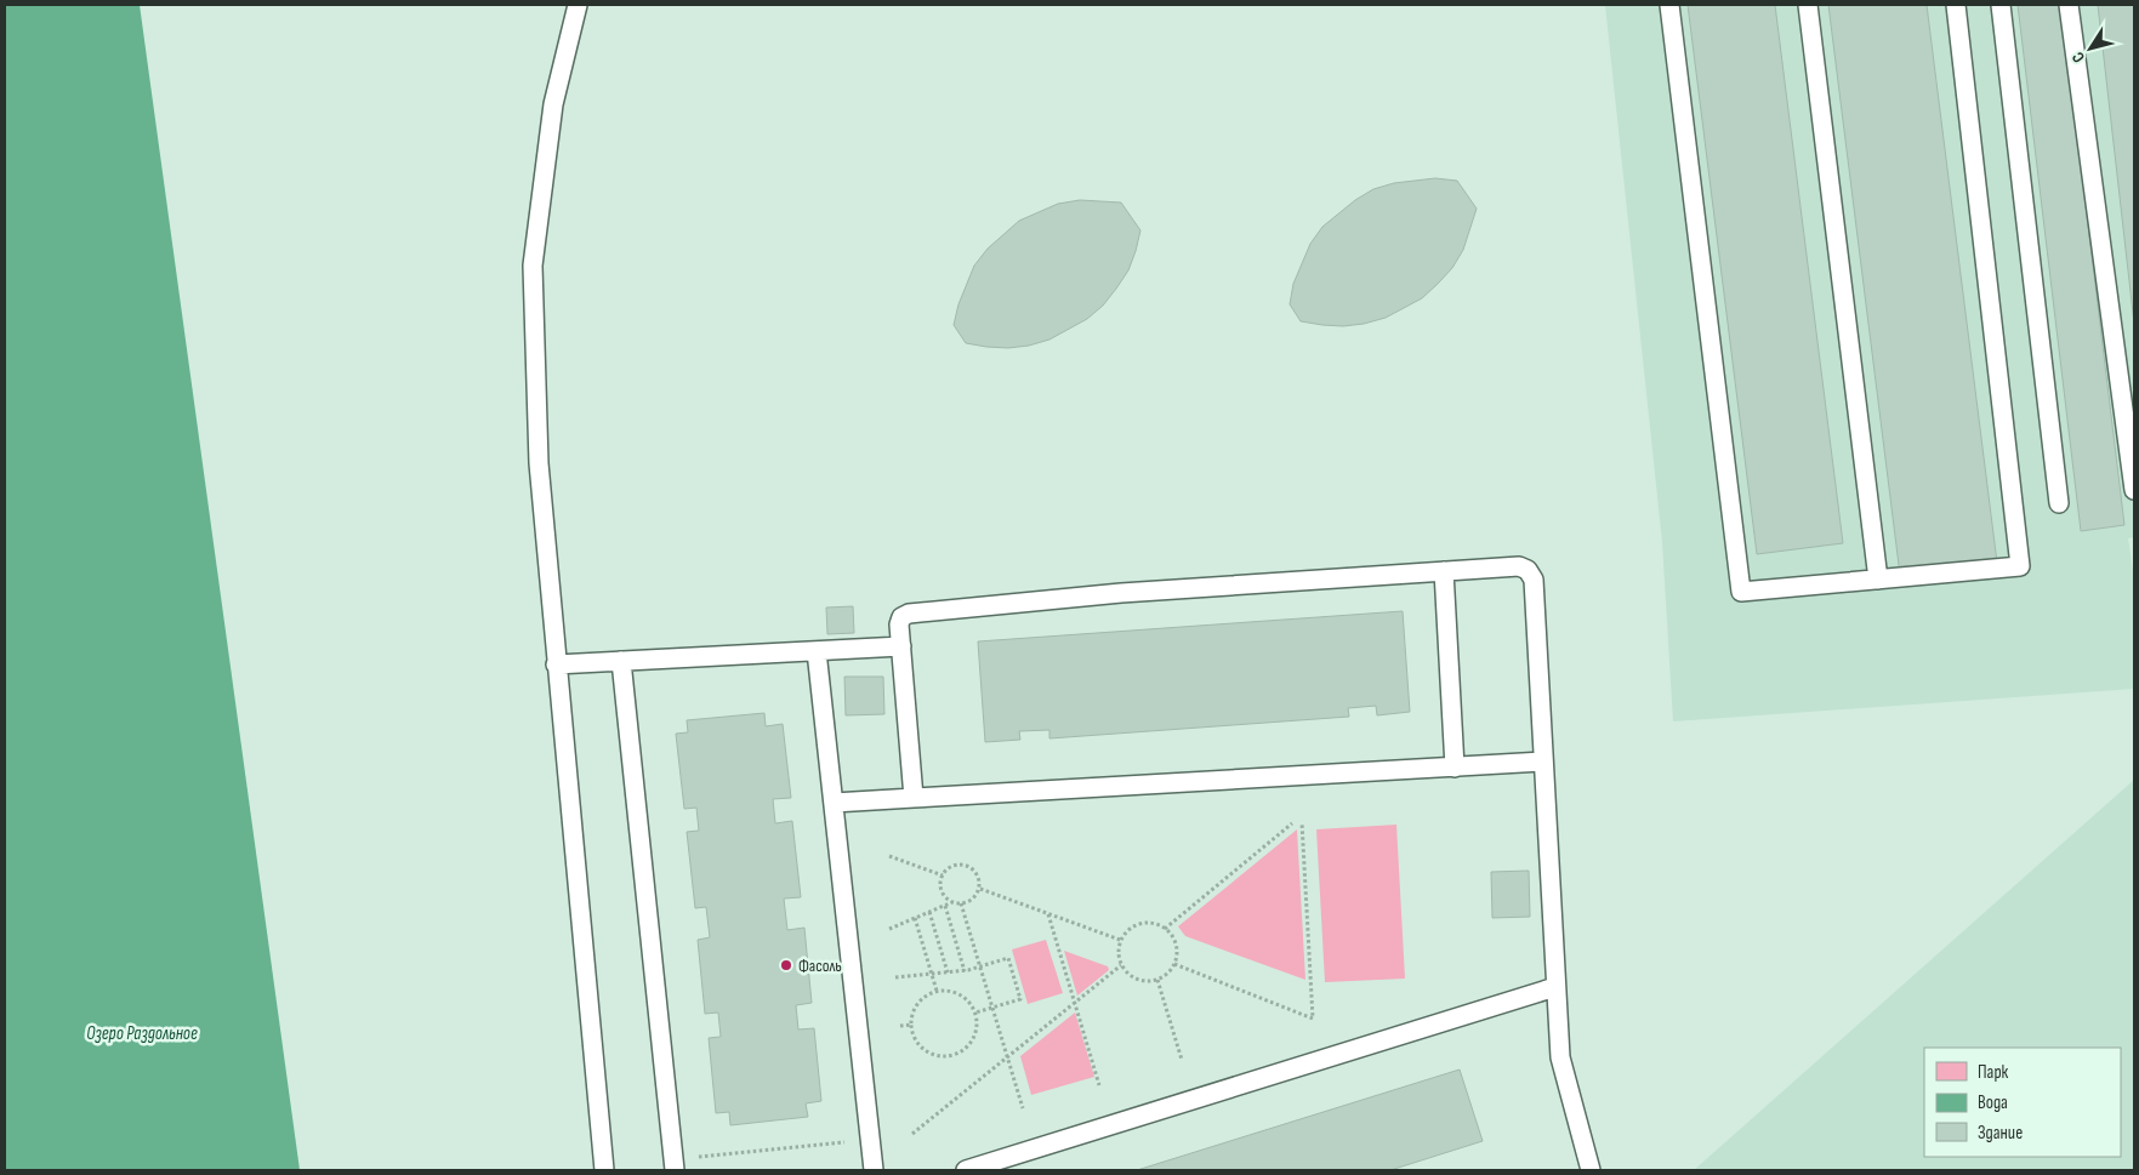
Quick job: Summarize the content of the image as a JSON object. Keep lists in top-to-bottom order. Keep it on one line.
{"water":["Озеро Раздольное"],"places":["Фасоль"],"legend":["Парк","Вода","Здание"],"north":"bottom left"}
